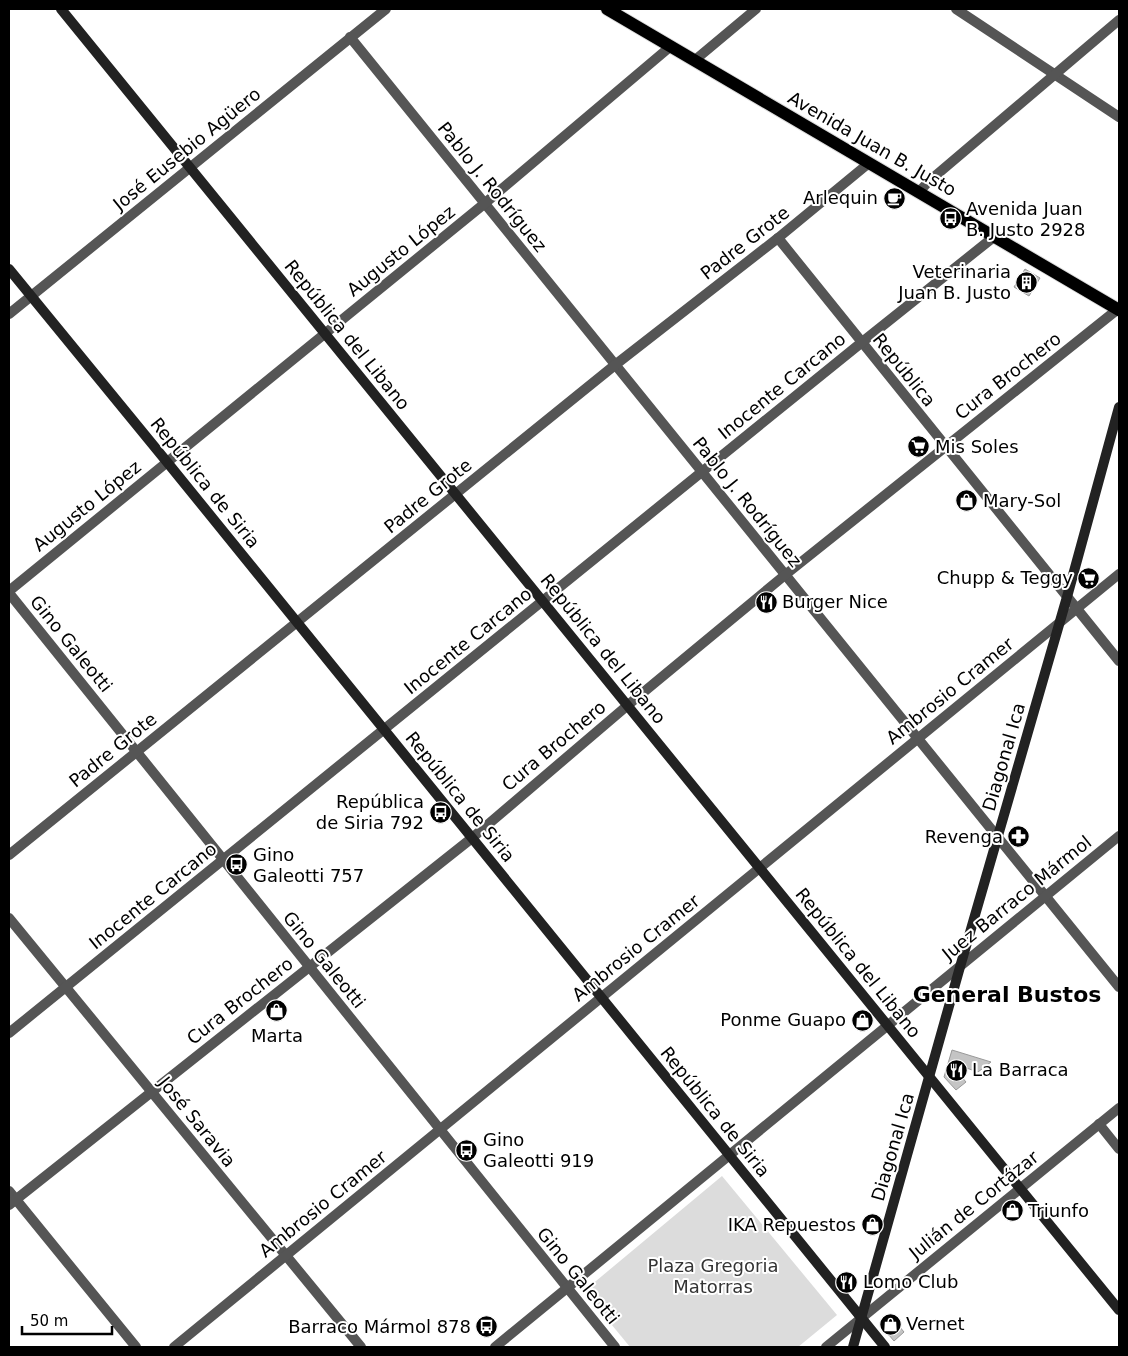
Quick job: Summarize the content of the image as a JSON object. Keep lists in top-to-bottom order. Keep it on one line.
{"streets":{"main road":["Avenida Juan B. Justo","República del Libano","República de Siria","Diagonal Ica"],"street":["José Eusebio Agüero","Pablo J. Rodríguez","Padre Grote","Augusto López","República","Cura Brochero","Inocente Carcano","Gino Galeotti","Ambrosio Cramer","Juez Barraco Mármol","José Saravia","Julián de Cortázar"]},"crossings":[["Avenida Juan B. Justo","Padre Grote"],["Avenida Juan B. Justo","Augusto López"],["Avenida Juan B. Justo","Cura Brochero"],["Avenida Juan B. Justo","Inocente Carcano"],["José Eusebio Agüero","Pablo J. Rodríguez"],["José Eusebio Agüero","República del Libano"],["José Eusebio Agüero","República de Siria"],["Pablo J. Rodríguez","Padre Grote"],["Pablo J. Rodríguez","Augusto López"],["Pablo J. Rodríguez","Cura Brochero"],["Pablo J. Rodríguez","Inocente Carcano"],["Pablo J. Rodríguez","Ambrosio Cramer"],["Pablo J. Rodríguez","Diagonal Ica"],["Pablo J. Rodríguez","Juez Barraco Mármol"],["Padre Grote","República del Libano"],["Padre Grote","República"],["Padre Grote","República de Siria"],["Padre Grote","Gino Galeotti"],["Augusto López","República del Libano"],["Augusto López","República de Siria"],["Augusto López","Gino Galeotti"],["República del Libano","Cura Brochero"],["República del Libano","Inocente Carcano"],["República del Libano","Ambrosio Cramer"],["República del Libano","Diagonal Ica"],["República del Libano","Juez Barraco Mármol"],["República del Libano","Julián de Cortázar"],["República","Cura Brochero"],["República","Inocente Carcano"],["República","Ambrosio Cramer"],["República","Diagonal Ica"],["Cura Brochero","República de Siria"],["Cura Brochero","Gino Galeotti"],["Cura Brochero","José Saravia"],["Inocente Carcano","República de Siria"],["Inocente Carcano","Gino Galeotti"],["Inocente Carcano","José Saravia"],["República de Siria","Ambrosio Cramer"],["República de Siria","Diagonal Ica"],["República de Siria","Juez Barraco Mármol"],["República de Siria","Julián de Cortázar"],["Gino Galeotti","Ambrosio Cramer"],["Gino Galeotti","Juez Barraco Mármol"],["Ambrosio Cramer","Diagonal Ica"],["Ambrosio Cramer","José Saravia"],["Diagonal Ica","Juez Barraco Mármol"],["Diagonal Ica","Julián de Cortázar"]],"districts":["General Bustos"],"parks":["Plaza Gregoria Matorras"],"places":{"cafe":["Arlequin"],"bus stop":["Avenida Juan B. Justo 2928","República de Siria 792","Gino Galeotti 757","Gino Galeotti 919","Barraco Mármol 878"],"building":["Veterinaria Juan B. Justo"],"supermarket":["Mis Soles","Chupp & Teggy"],"shop":["Mary-Sol","Marta","Ponme Guapo","Triunfo","IKA Repuestos","Vernet"],"restaurant":["Burger Nice","La Barraca","Lomo Club"],"pharmacy":["Revenga"]},"scale_bar":"50 m"}
